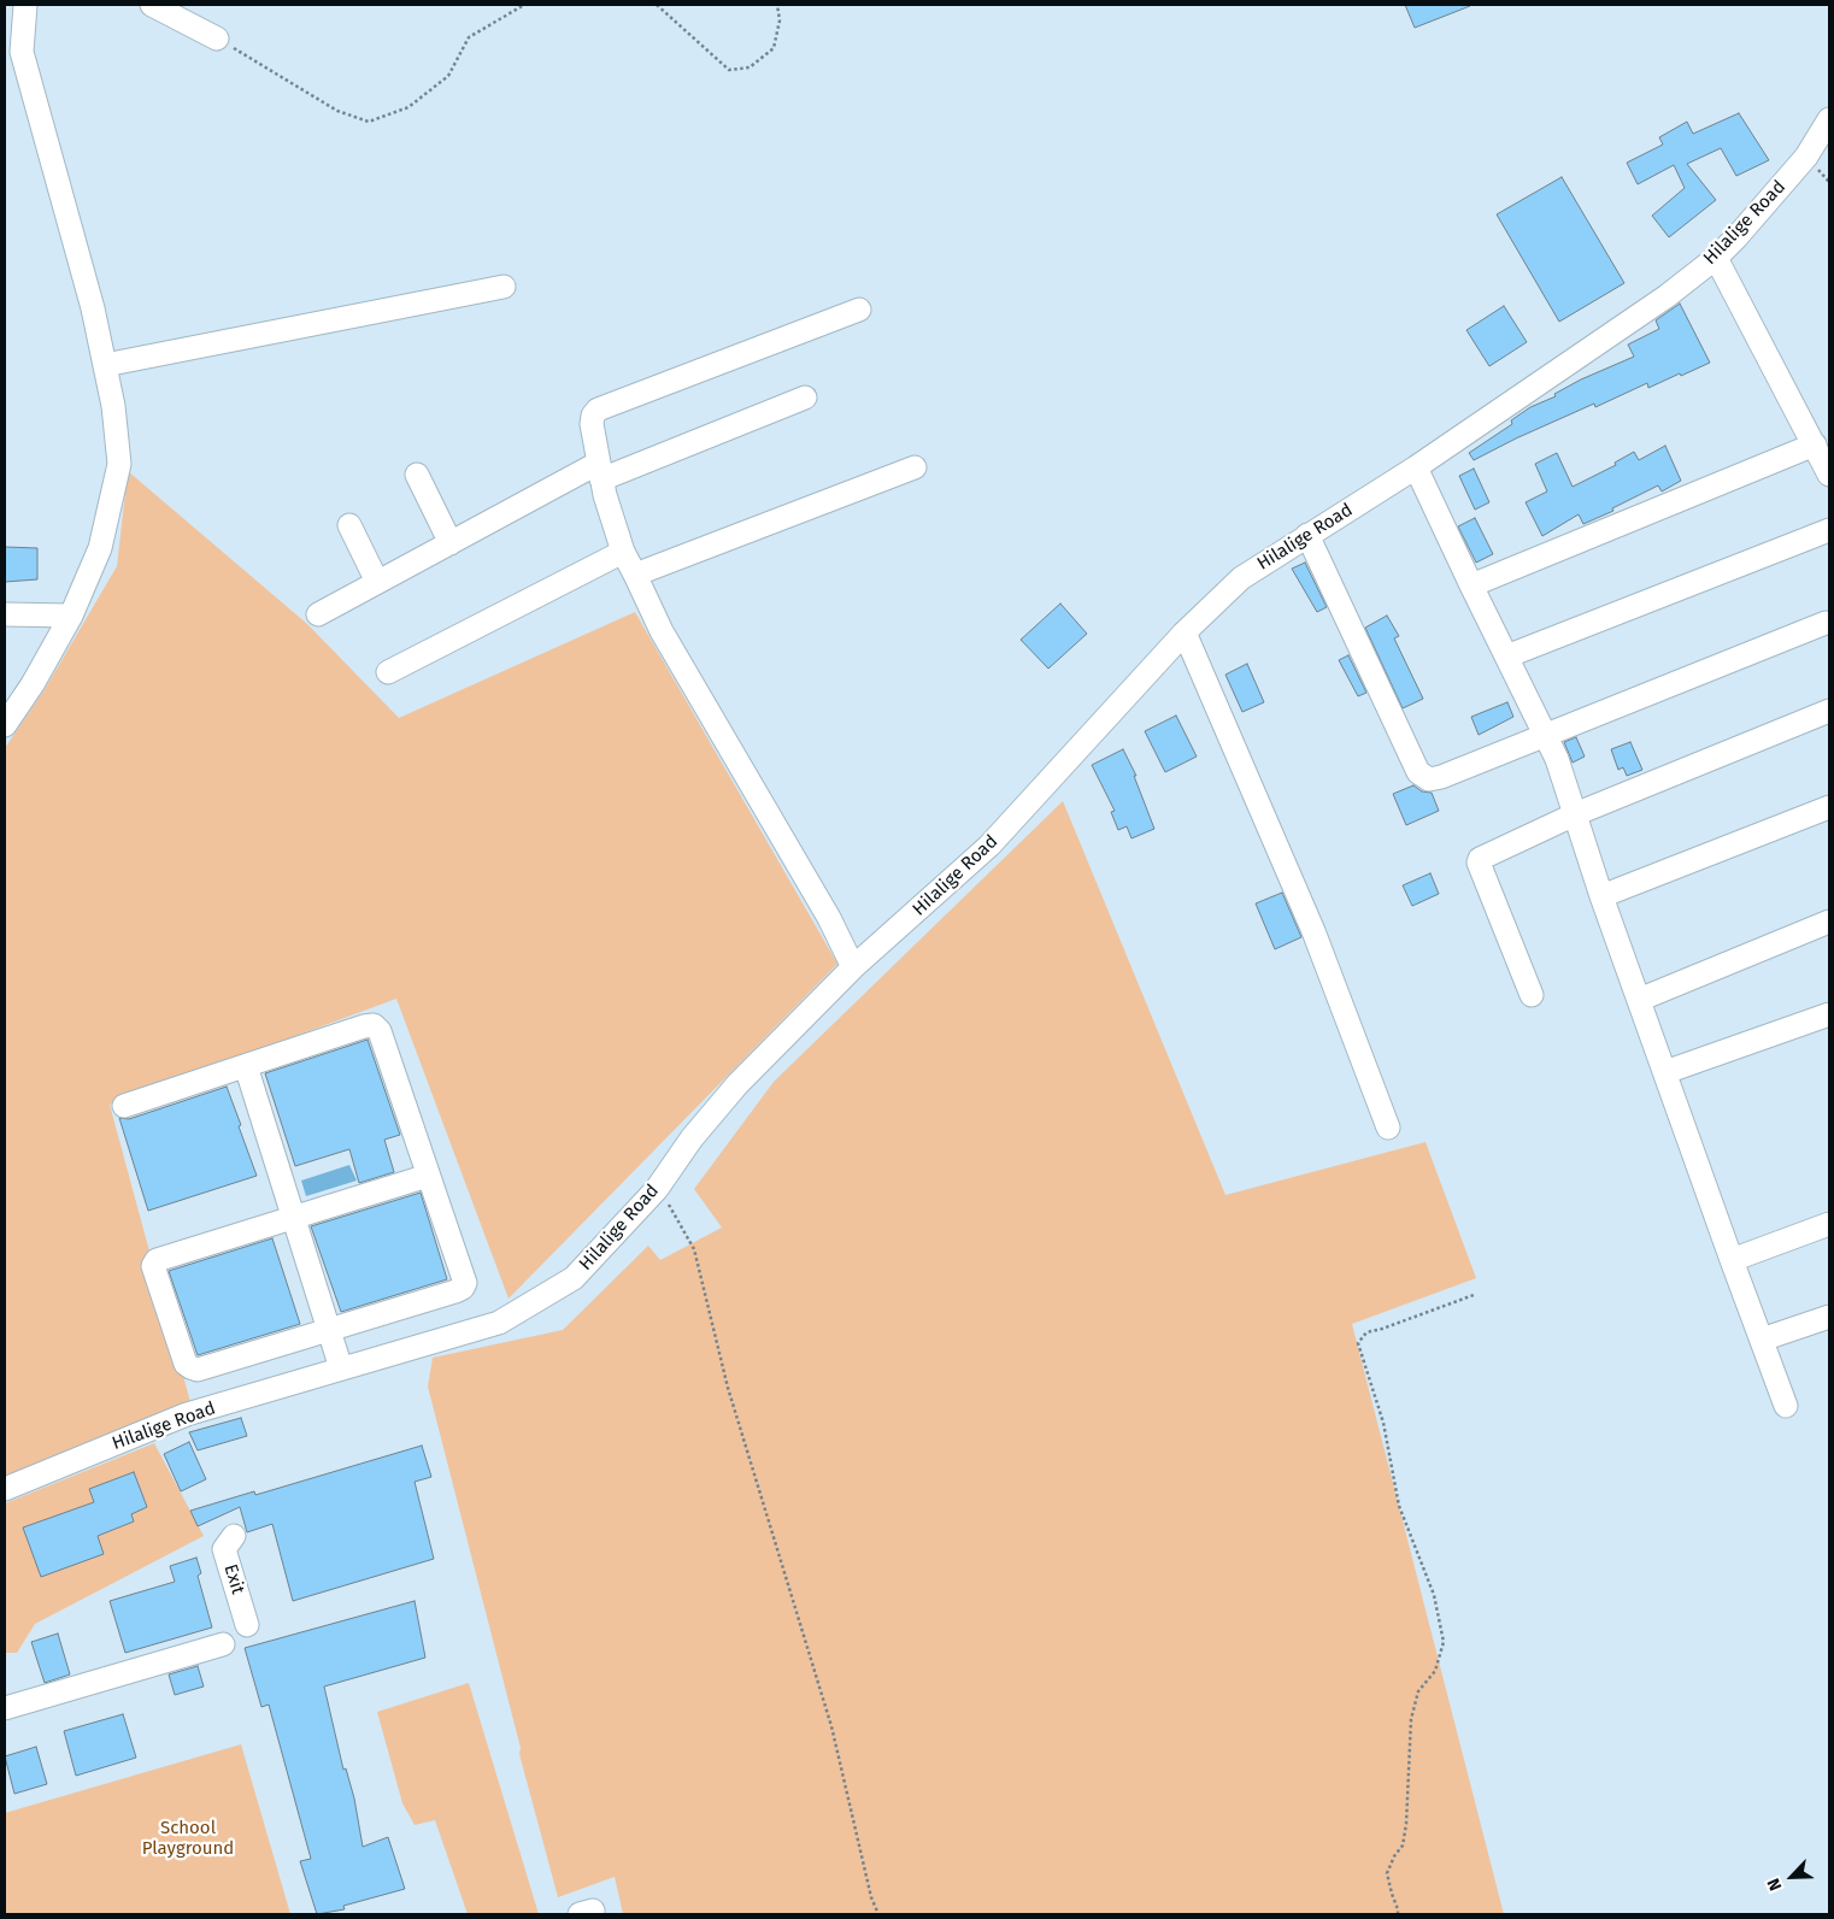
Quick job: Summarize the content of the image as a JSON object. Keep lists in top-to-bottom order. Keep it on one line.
{"streets":{"street":["Hilalige Road","Exit"]},"parks":["School Playground"],"north":"bottom left"}
